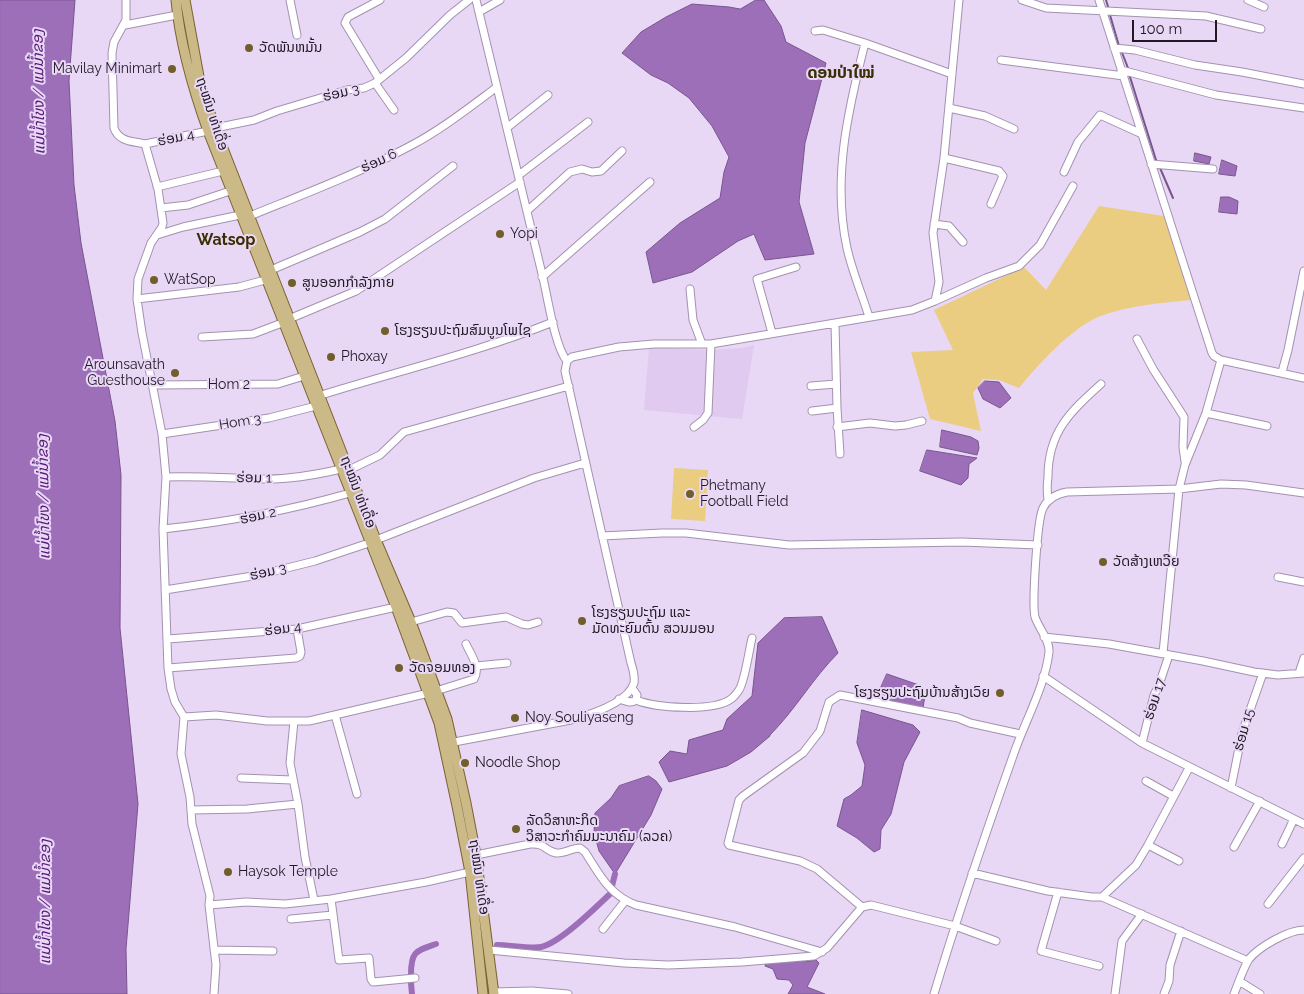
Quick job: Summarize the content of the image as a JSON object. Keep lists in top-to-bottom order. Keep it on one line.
{"streets":{"main road":["ຖະໝົນ ທ່າເດື່ອ"],"street":["ຮ່ອມ 3","ຮ່ອມ 4","ຮ່ອມ 6","Hom 2","Hom 3","ຮ່ອມ 1","ຮ່ອມ 2","ຮ່ອມ 17","ຮ່ອມ 15"]},"crossings":[["ຮ່ອມ 3","ຖະໝົນ ທ່າເດື່ອ"],["ຮ່ອມ 3","ຮ່ອມ 4"],["ຖະໝົນ ທ່າເດື່ອ","ຮ່ອມ 4"],["ຖະໝົນ ທ່າເດື່ອ","ຮ່ອມ 6"],["ຖະໝົນ ທ່າເດື່ອ","Hom 2"],["ຖະໝົນ ທ່າເດື່ອ","Hom 3"],["ຖະໝົນ ທ່າເດື່ອ","ຮ່ອມ 1"],["ຖະໝົນ ທ່າເດື່ອ","ຮ່ອມ 2"]],"districts":["ດອນປ່າໃໝ່","Watsop"],"water":["แม่น้ำโขง / ແມ່ນ້ຳຂອງ"],"places":["ວັດພັນຫມັ້ນ","Mavilay Minimart","Yopi","WatSop","ສູນອອກກຳລັງກາຍ","ໂຮງຮຽນປະຖົມສົມບູນໂພໄຊ","Phoxay","Arounsavath Guesthouse","Phetmany Football Field","ວັດສ້າງເຫວີຍ","ໂຮງຮຽນປະຖົມ ແລະ ມັດທະຍົມຕົ້ນ ສວນມອນ","ວັດຈອມທອງ","ໂຮງຮຽນປະຖົມບ້ານສ້າງເວົຍ","Noy Souliyaseng","Noodle Shop","ລັດວິສາຫະກິດ ວິສາວະກຳຄົມມະນາຄົມ (ລວຄ)","Haysok Temple"],"scale_bar":"100 m"}
